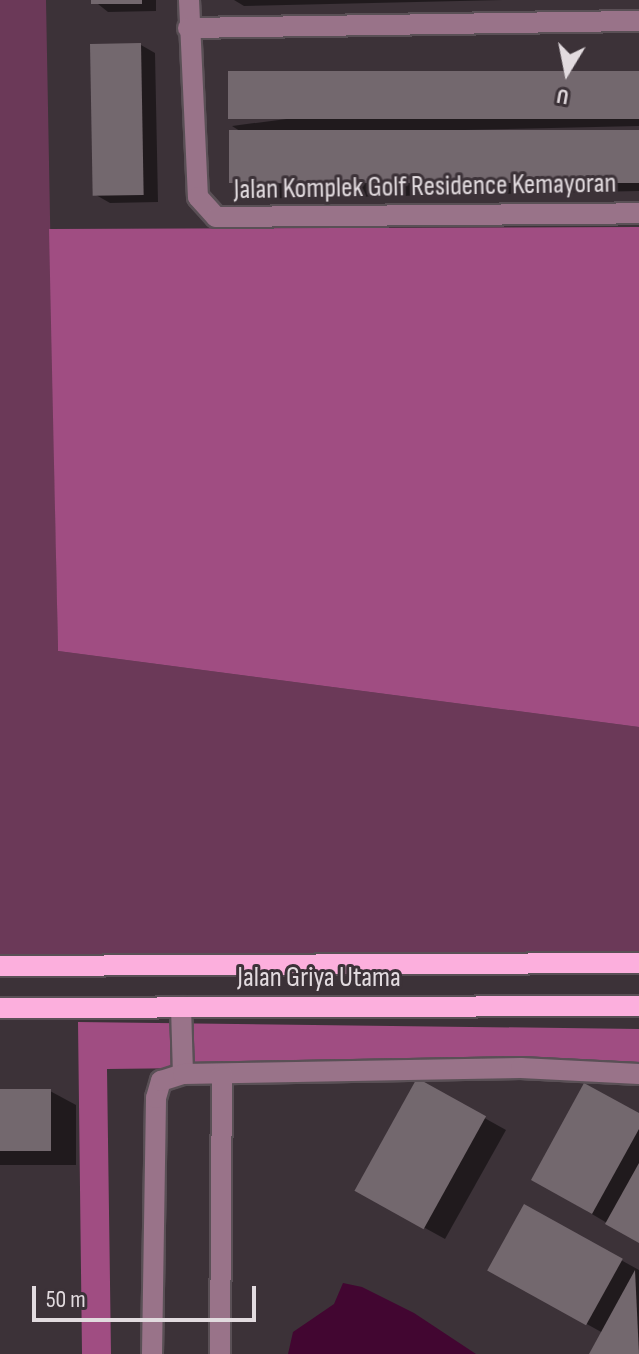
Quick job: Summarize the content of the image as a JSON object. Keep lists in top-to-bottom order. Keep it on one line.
{"streets":{"main road":["Jalan Griya Utama"],"street":["Jalan Komplek Golf Residence Kemayoran"]},"scale_bar":"50 m","north":"bottom"}
